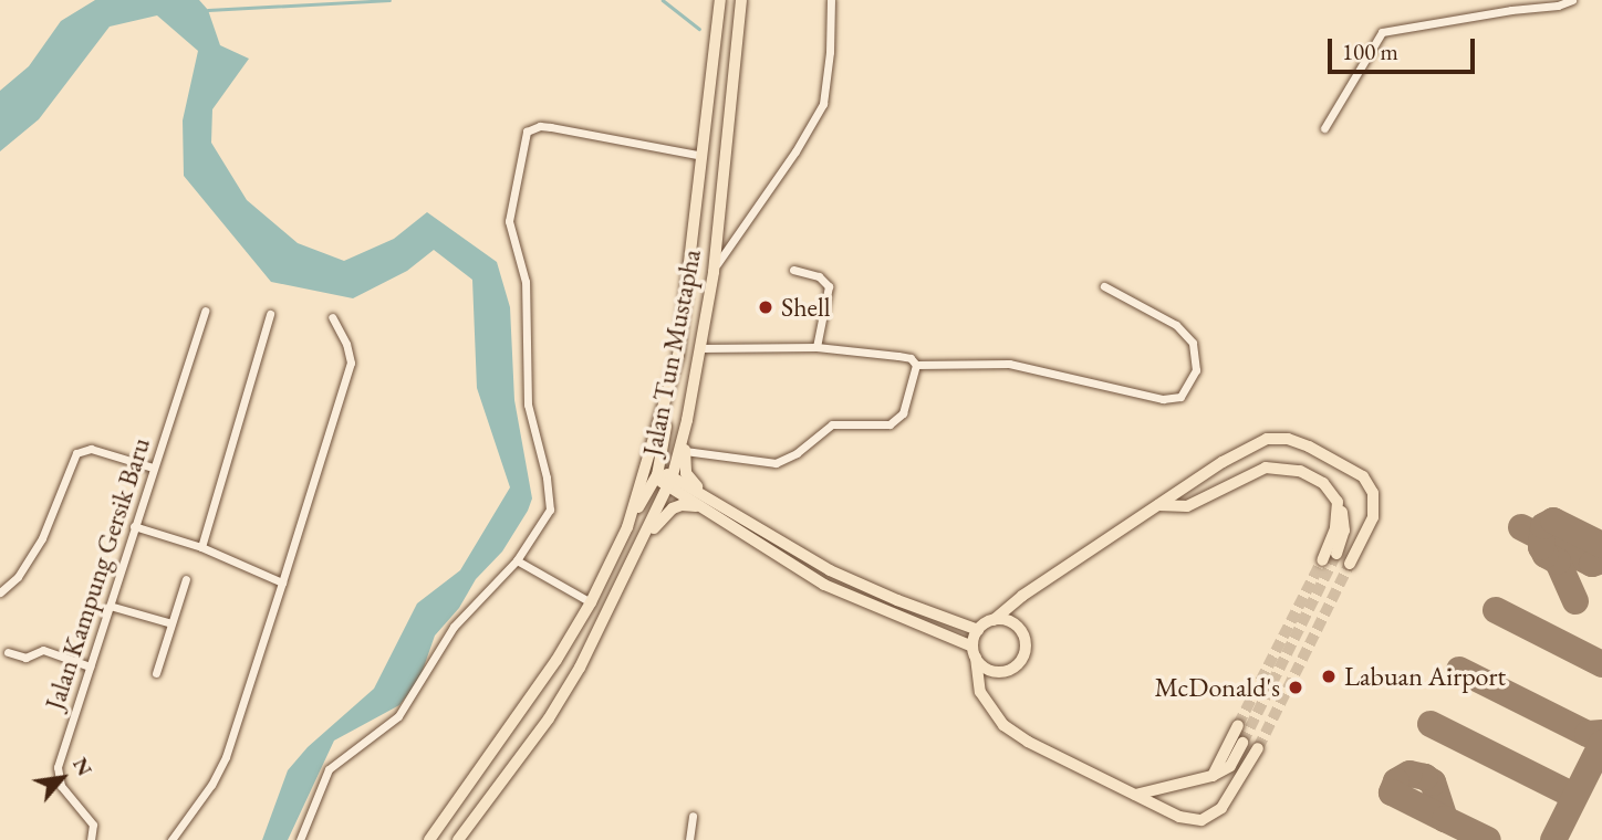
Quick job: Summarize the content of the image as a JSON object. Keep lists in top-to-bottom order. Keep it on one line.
{"streets":{"main road":["Jalan Tun Mustapha"],"street":["Jalan Kampung Gersik Baru"]},"places":["Shell","Labuan Airport","McDonald's"],"scale_bar":"100 m","north":"top right"}
